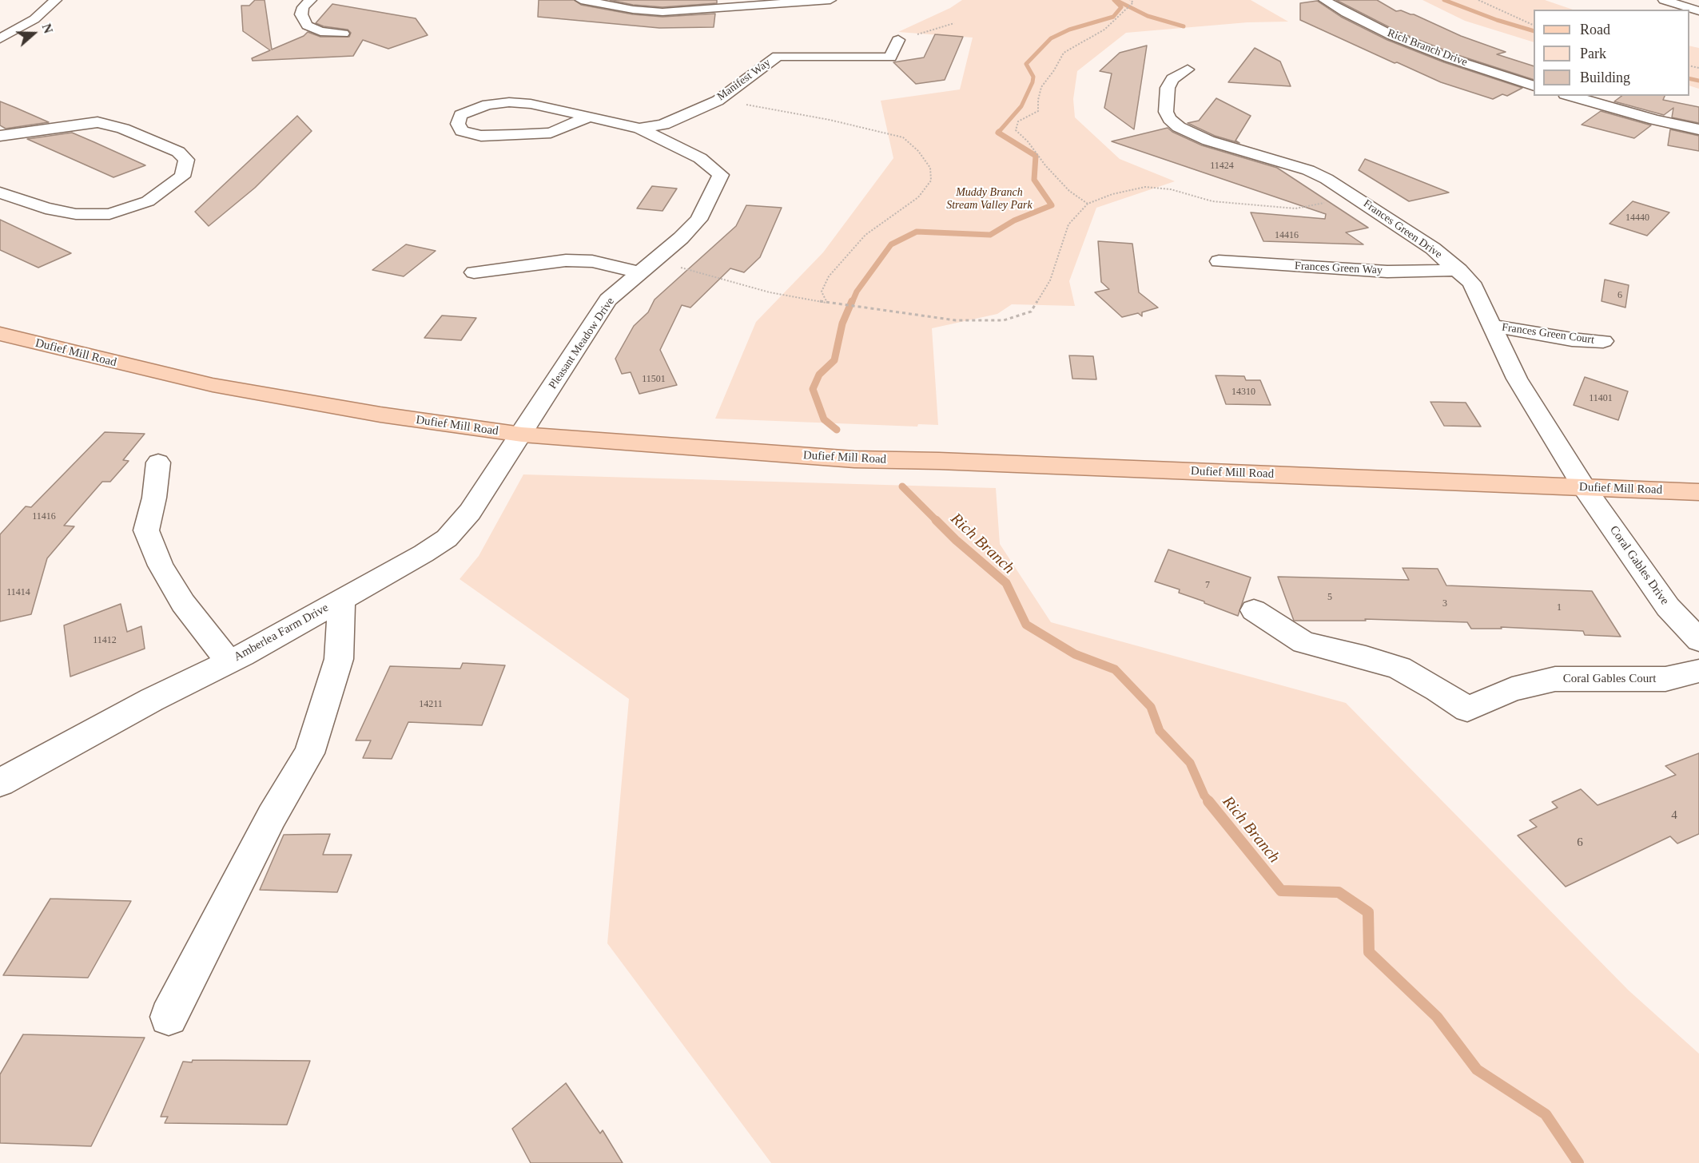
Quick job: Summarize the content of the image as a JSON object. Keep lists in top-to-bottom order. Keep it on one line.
{"streets":{"main road":["Dufief Mill Road"],"street":["Rich Branch Drive","Manifest Way","Frances Green Drive","Frances Green Way","Frances Green Court","Pleasant Meadow Drive","Coral Gables Drive","Amberlea Farm Drive","Coral Gables Court"]},"crossings":[["Manifest Way","Pleasant Meadow Drive"],["Frances Green Drive","Frances Green Way"],["Frances Green Drive","Frances Green Court"],["Frances Green Drive","Dufief Mill Road"],["Frances Green Drive","Coral Gables Drive"],["Pleasant Meadow Drive","Dufief Mill Road"],["Pleasant Meadow Drive","Amberlea Farm Drive"],["Dufief Mill Road","Coral Gables Drive"],["Dufief Mill Road","Amberlea Farm Drive"]],"water":["Rich Branch"],"parks":["Muddy Branch Stream Valley Park"],"house_numbers":["11424","14440","14416","6","11501","14310","11401","11416","7","11414","5","3","1","11412","14211","4","6"],"legend":["Road","Park","Building"],"north":"right"}
